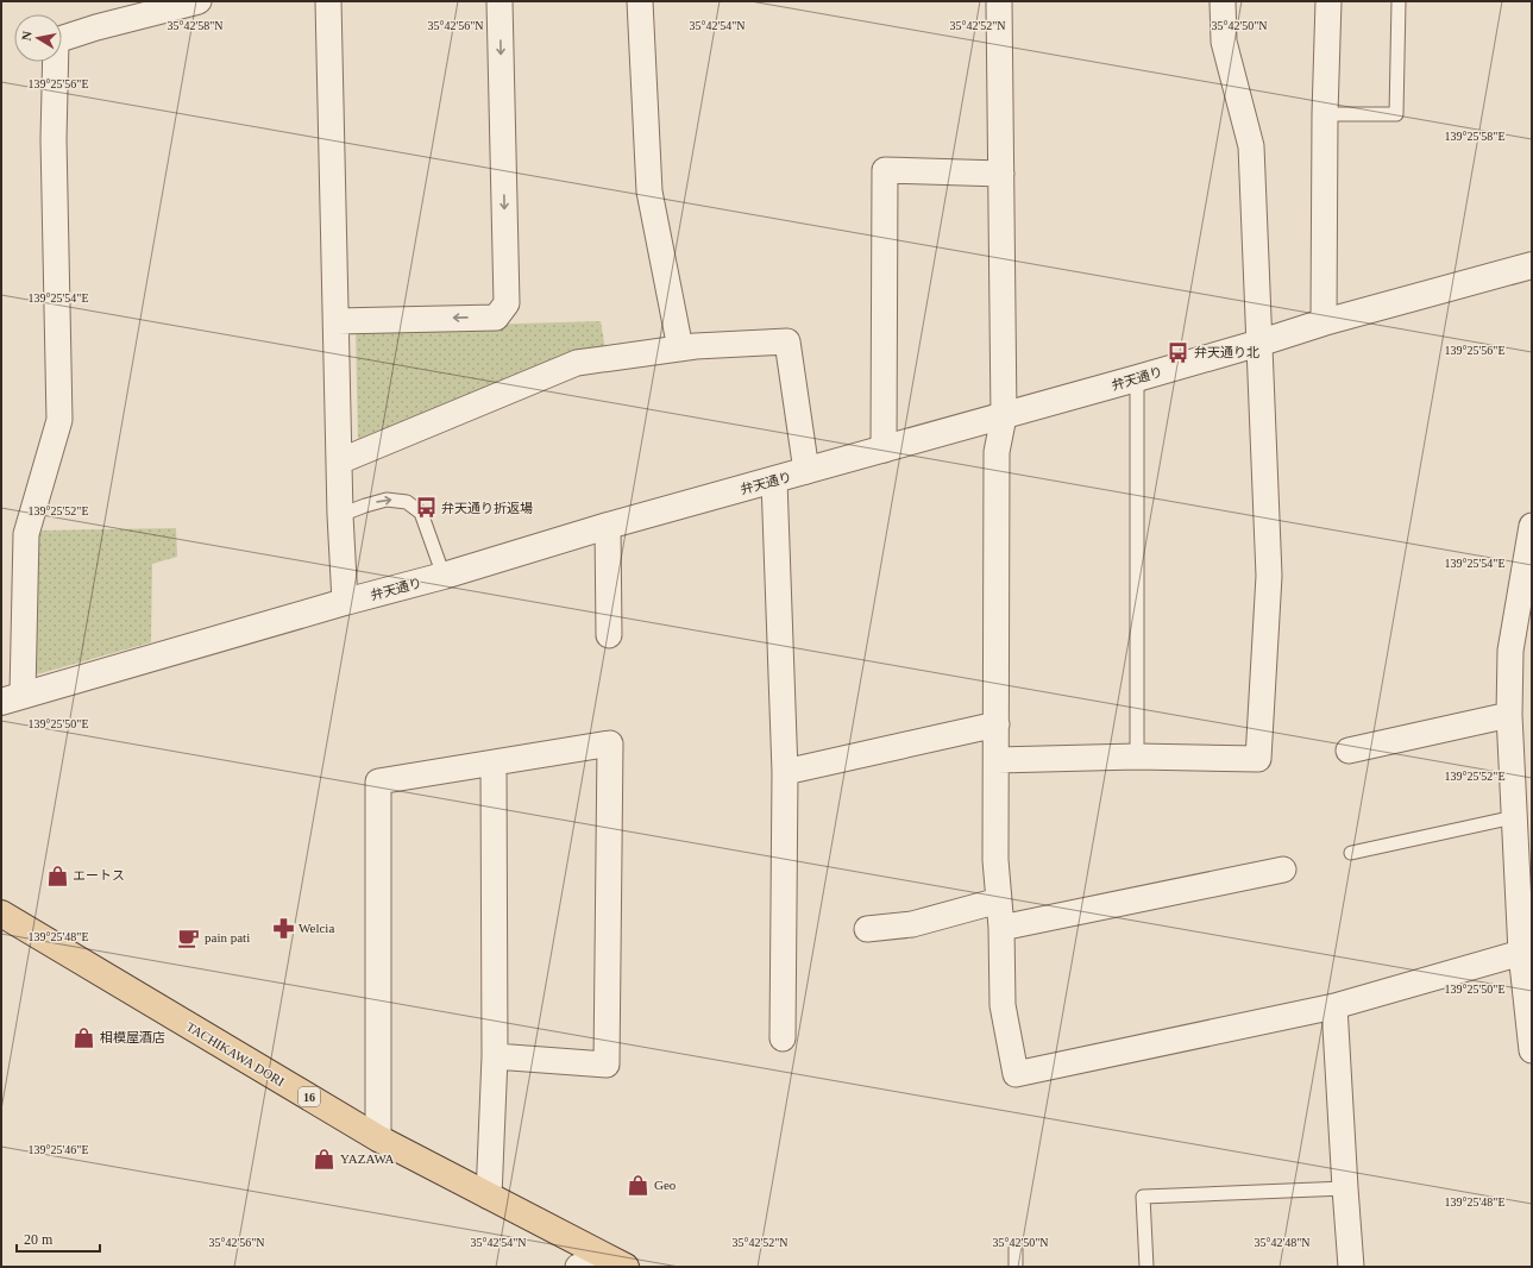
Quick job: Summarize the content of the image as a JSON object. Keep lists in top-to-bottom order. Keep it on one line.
{"streets":{"main road":["TACHIKAWA DORI","16"],"street":["弁天通り"]},"places":{"bus stop":["弁天通り北","弁天通り折返場"],"shop":["エートス","相模屋酒店","YAZAWA","Geo"],"pharmacy":["Welcia"],"cafe":["pain pati"]},"scale_bar":"20 m","north":"left","coordinates":["35°42'58\"N","35°42'56\"N","35°42'54\"N","35°42'52\"N","35°42'50\"N","139°25'56\"E","139°25'58\"E","139°25'54\"E","139°25'52\"E","139°25'50\"E","139°25'48\"E","139°25'46\"E","35°42'48\"N"]}
